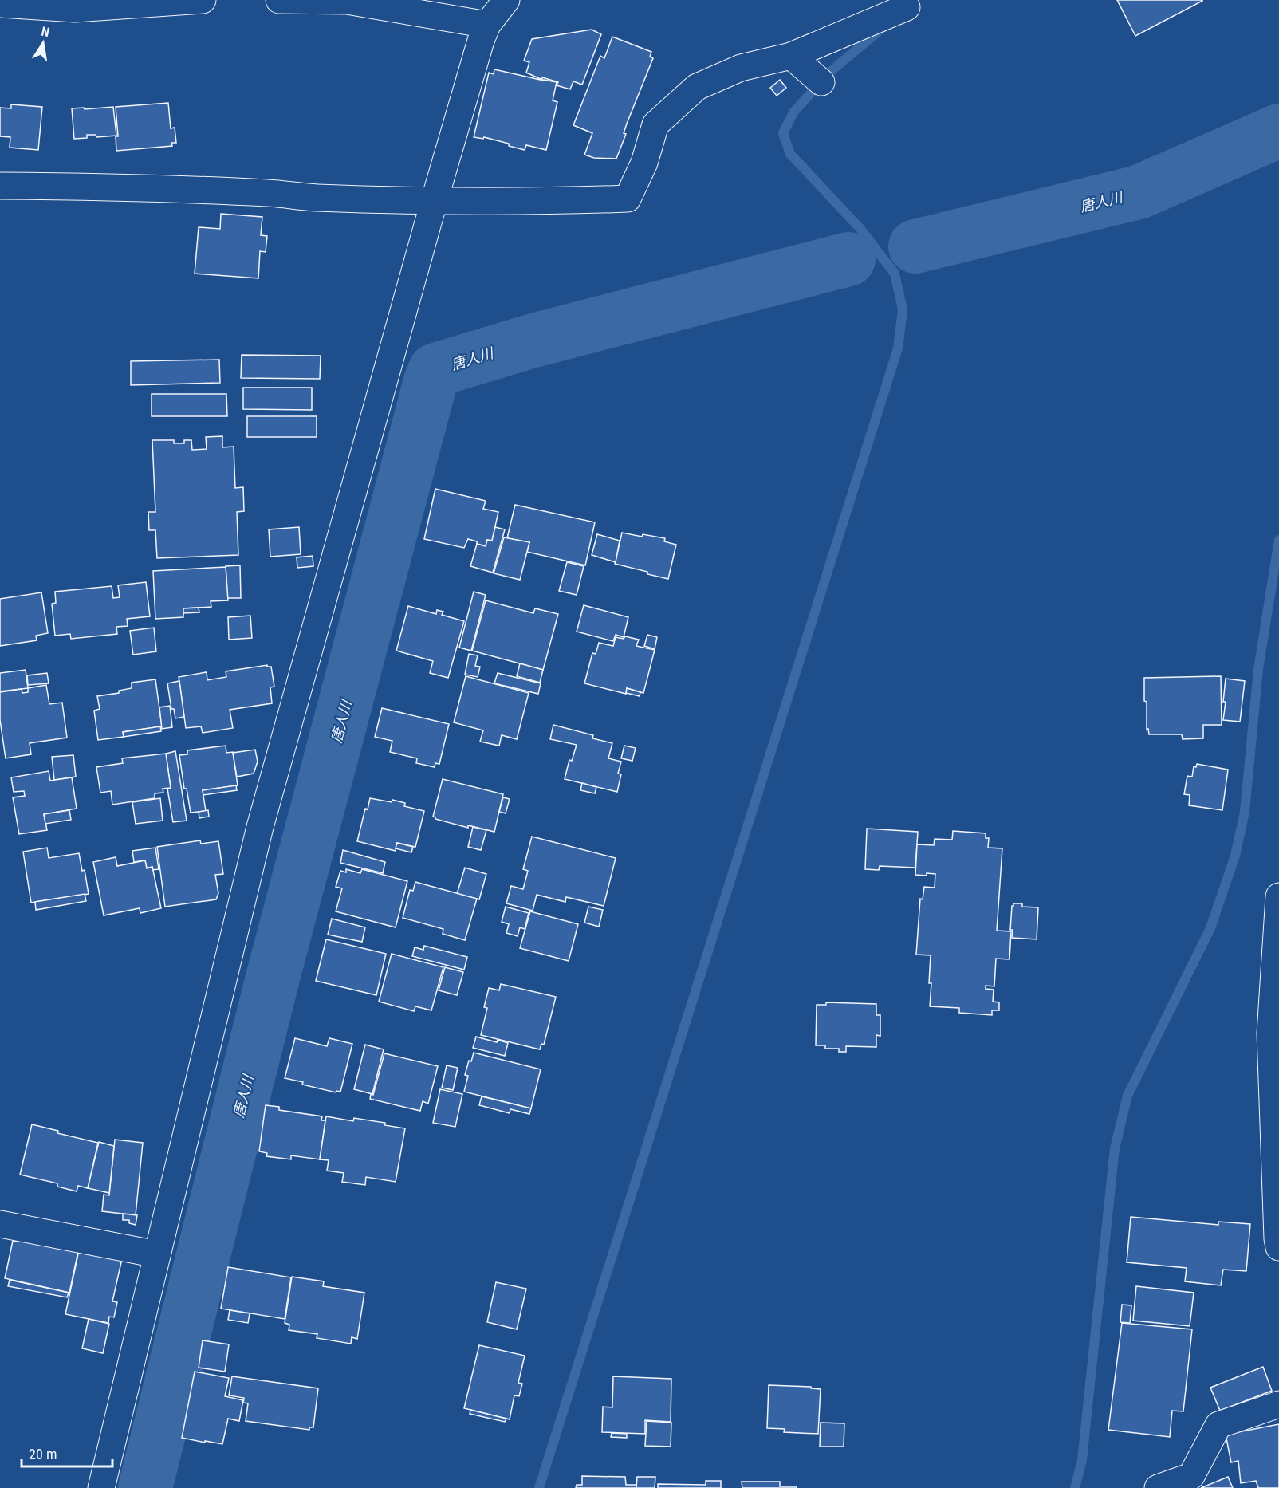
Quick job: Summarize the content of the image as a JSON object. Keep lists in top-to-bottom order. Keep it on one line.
{"water":["唐人川"],"scale_bar":"20 m","north":"top"}
